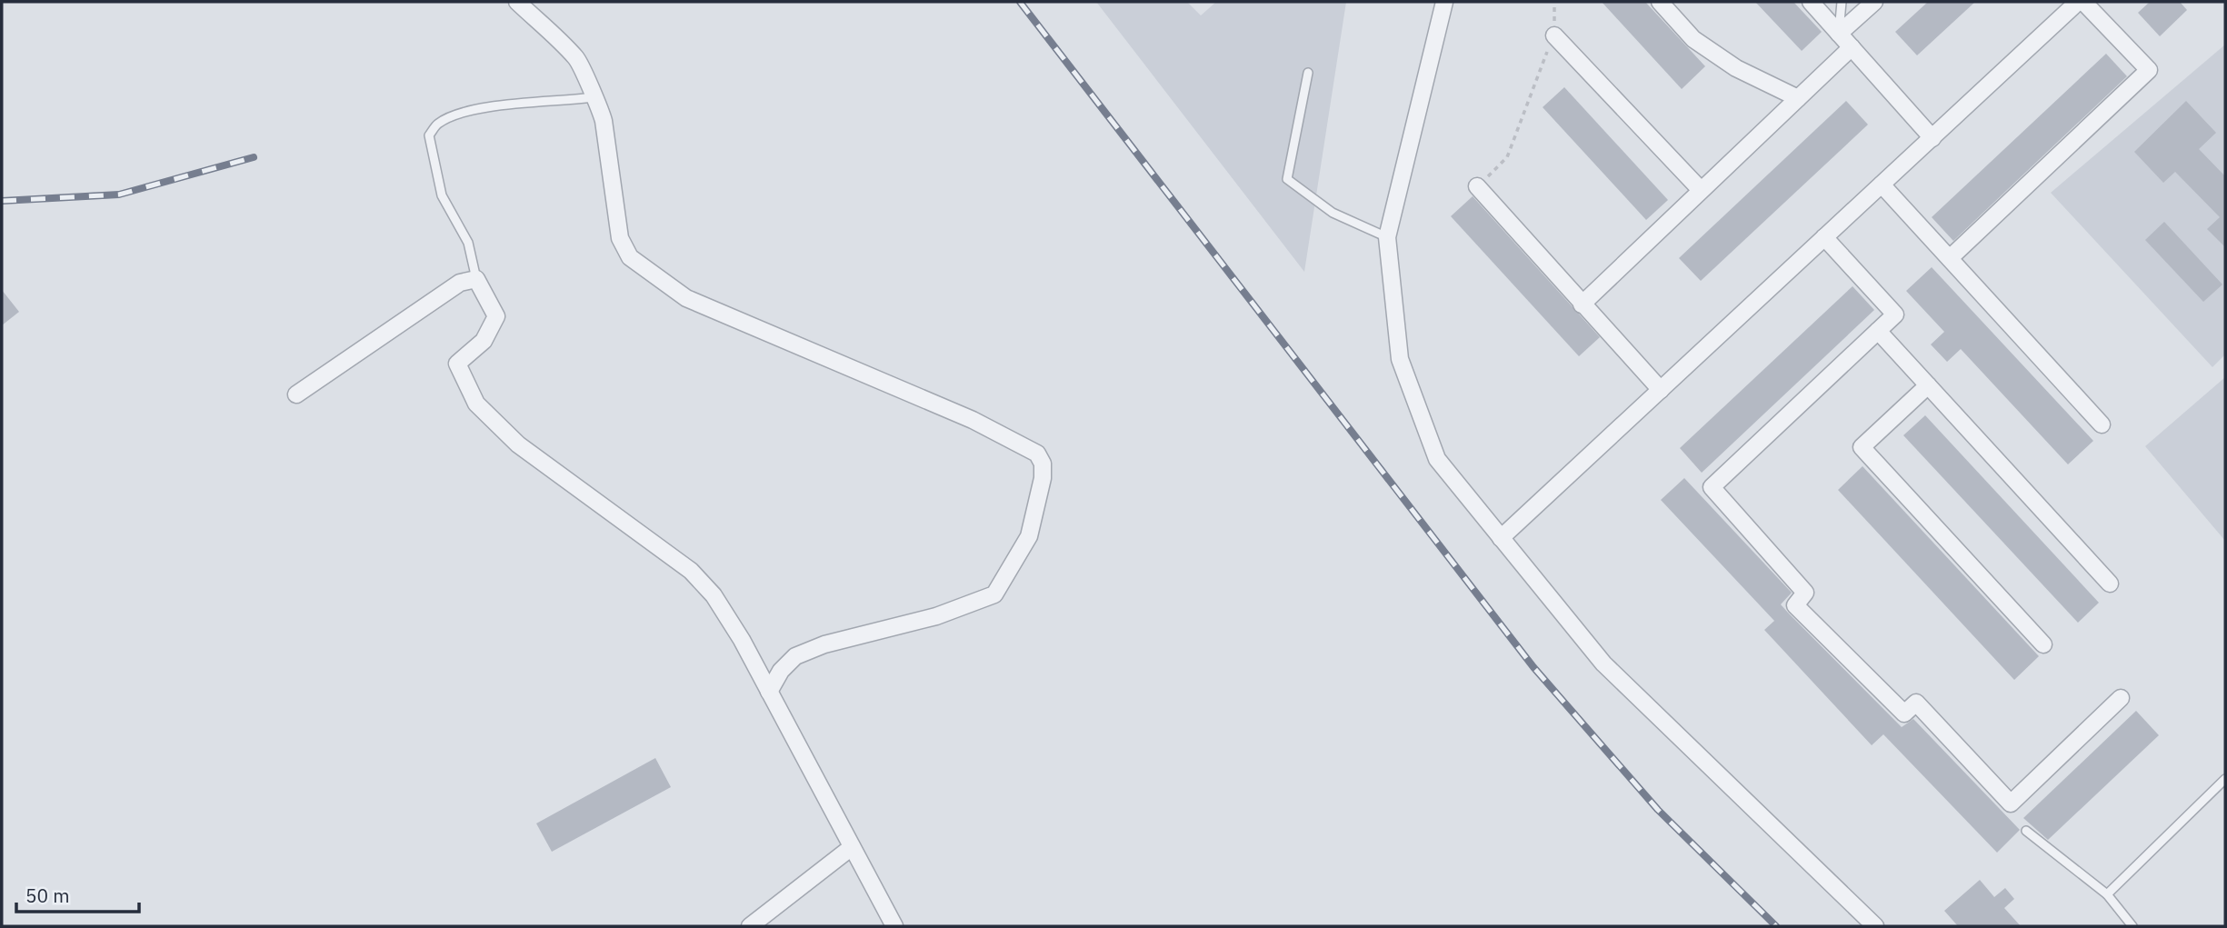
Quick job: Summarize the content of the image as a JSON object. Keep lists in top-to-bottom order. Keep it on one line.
{"scale_bar":"50 m"}
